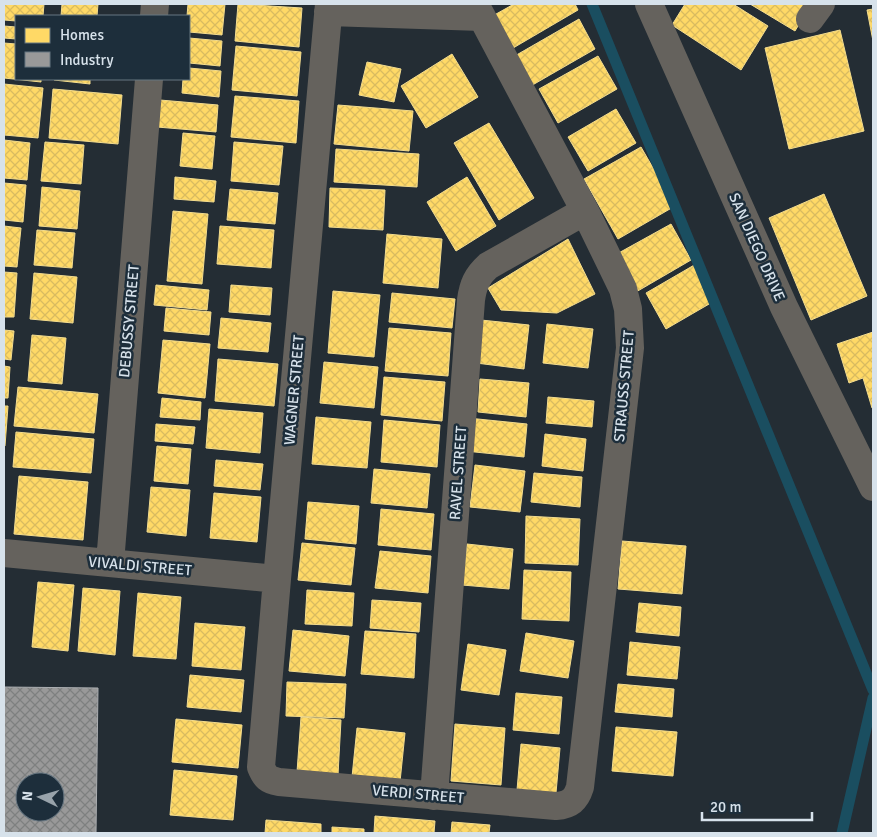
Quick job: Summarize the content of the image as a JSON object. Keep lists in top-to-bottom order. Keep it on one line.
{"streets":{"street":["SAN DIEGO DRIVE","DEBUSSY STREET","STRAUSS STREET","WAGNER STREET","RAVEL STREET","VIVALDI STREET","VERDI STREET"]},"crossings":[["DEBUSSY STREET","VIVALDI STREET"],["STRAUSS STREET","RAVEL STREET"],["STRAUSS STREET","VERDI STREET"],["WAGNER STREET","VIVALDI STREET"],["WAGNER STREET","VERDI STREET"],["RAVEL STREET","VERDI STREET"]],"legend":["Homes","Industry"],"scale_bar":"20 m","north":"left"}
